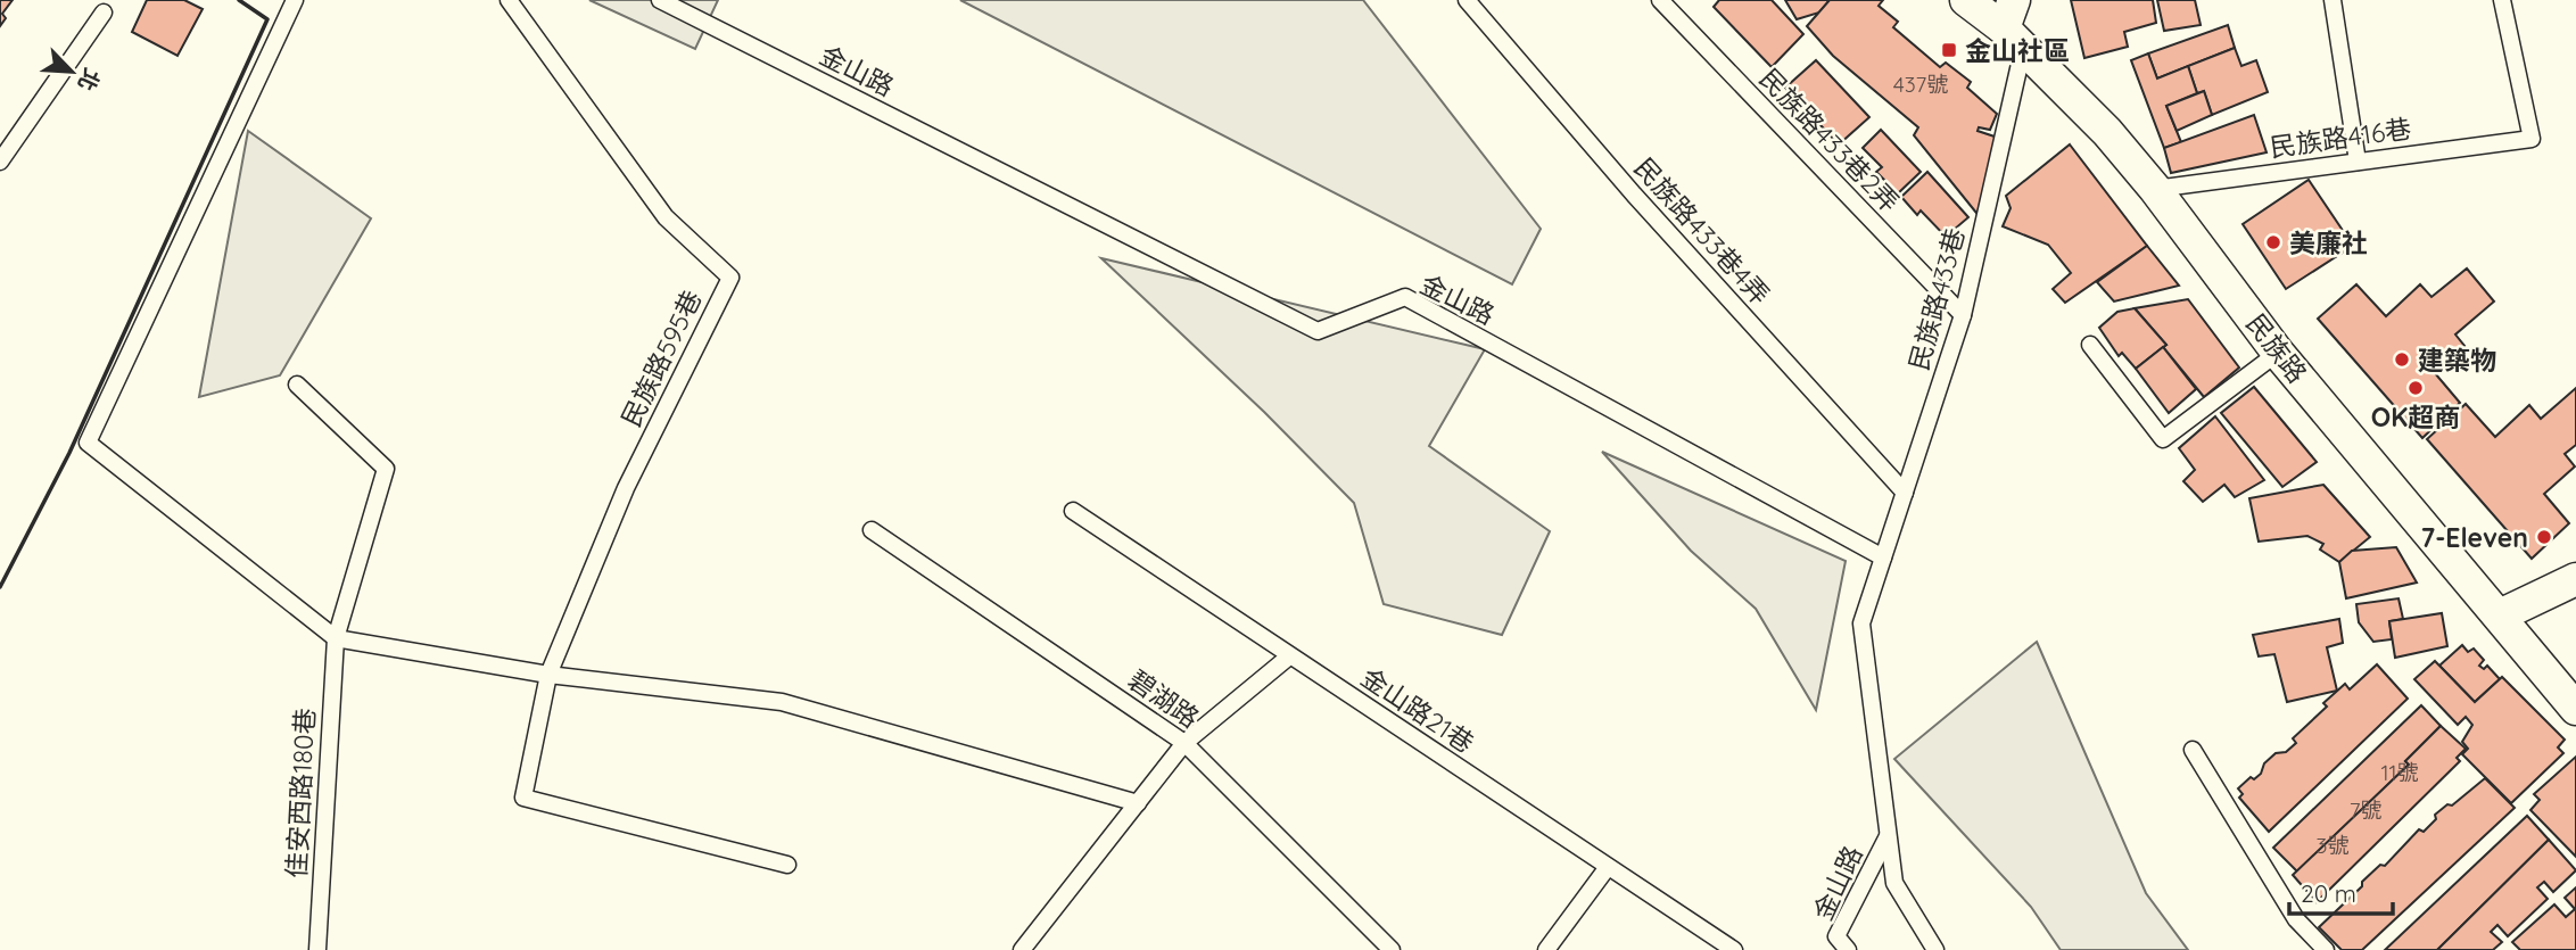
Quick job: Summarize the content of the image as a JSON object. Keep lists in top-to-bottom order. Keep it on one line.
{"streets":{"street":["民族路"],"lane":["金山路","民族路416巷","民族路433巷2弄","民族路433巷4弄","民族路433巷","民族路595巷","碧湖路","金山路21巷","佳安西路180巷"]},"crossings":[["金山路","民族路433巷"],["民族路416巷","民族路"],["民族路433巷2弄","民族路433巷"],["民族路433巷4弄","民族路433巷"],["民族路433巷","民族路"]],"places":{"transit":["金山社區"],"other":["美廉社","建築物","OK超商","7-Eleven"]},"house_numbers":["437號","11號","7號","3號"],"scale_bar":"20 m","north":"bottom right"}
